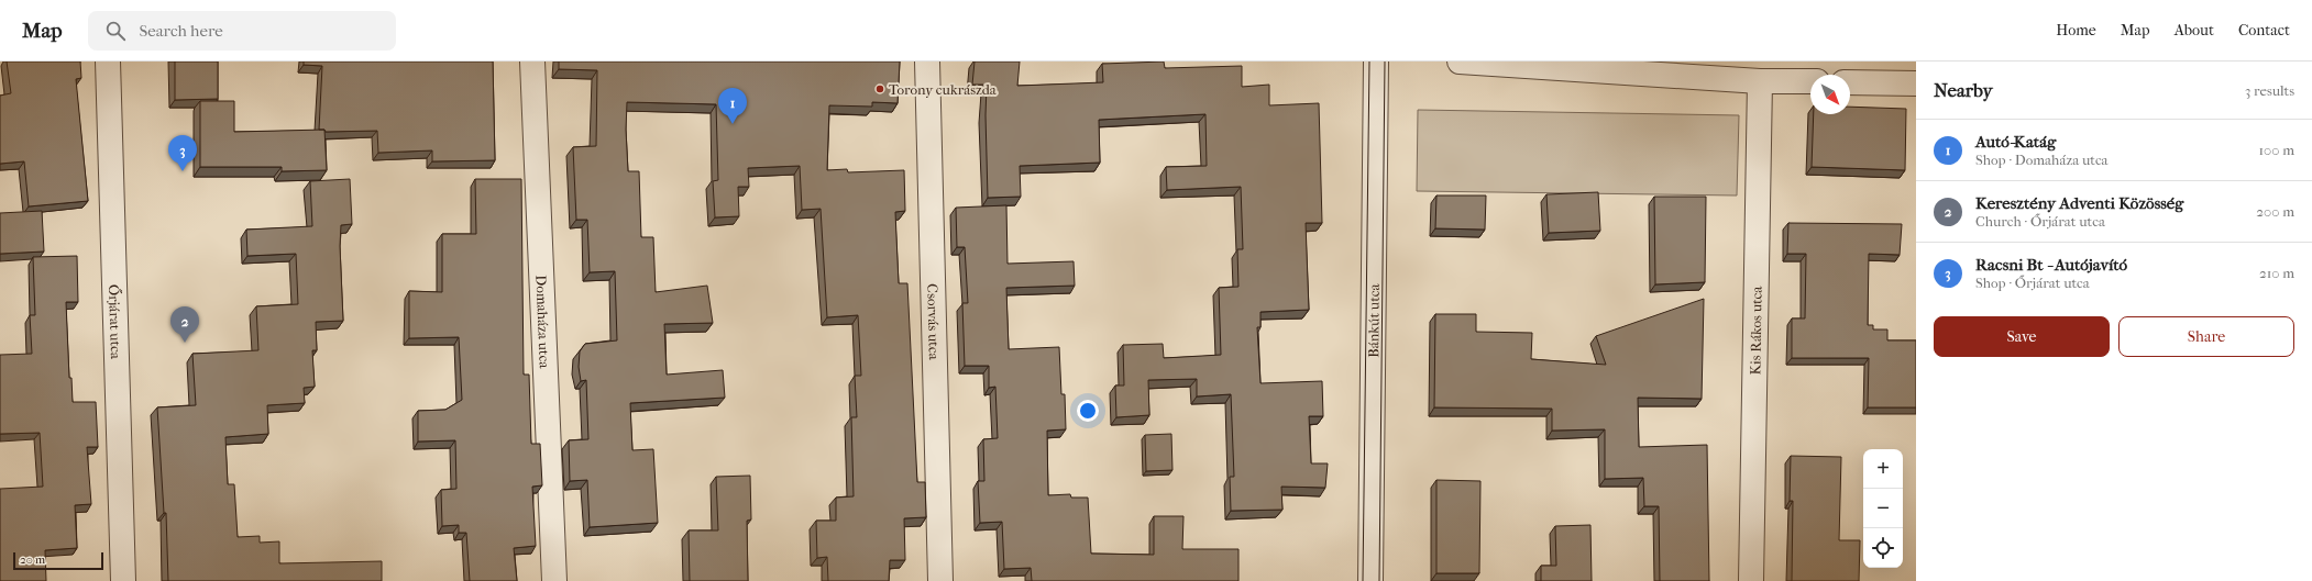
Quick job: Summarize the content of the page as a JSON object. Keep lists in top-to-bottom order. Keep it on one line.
{"streets":{"street":["Csorvás utca","Bánkút utca","Őrjárat utca","Domaháza utca","Kis Rákos utca"]},"places":["Torony cukrászda"],"scale_bar":"20 m","north":"bottom right","page":{"header":"Map","search":"Search here","nav":["Home","Map","About","Contact"],"heading":["Nearby","3 results"],"pins":["1","3","2"],"list":[{"mark":"1","name":"Autó-Katág","note":"Shop · Domaháza utca","value":"100 m"},{"mark":"2","name":"Keresztény Adventi Közösség","note":"Church · Őrjárat utca","value":"200 m"},{"mark":"3","name":"Racsni Bt - Autójavító","note":"Shop · Őrjárat utca","value":"210 m"}],"buttons":["Save","Share"],"map_buttons":["+","−"],"scale":"20 m"}}
